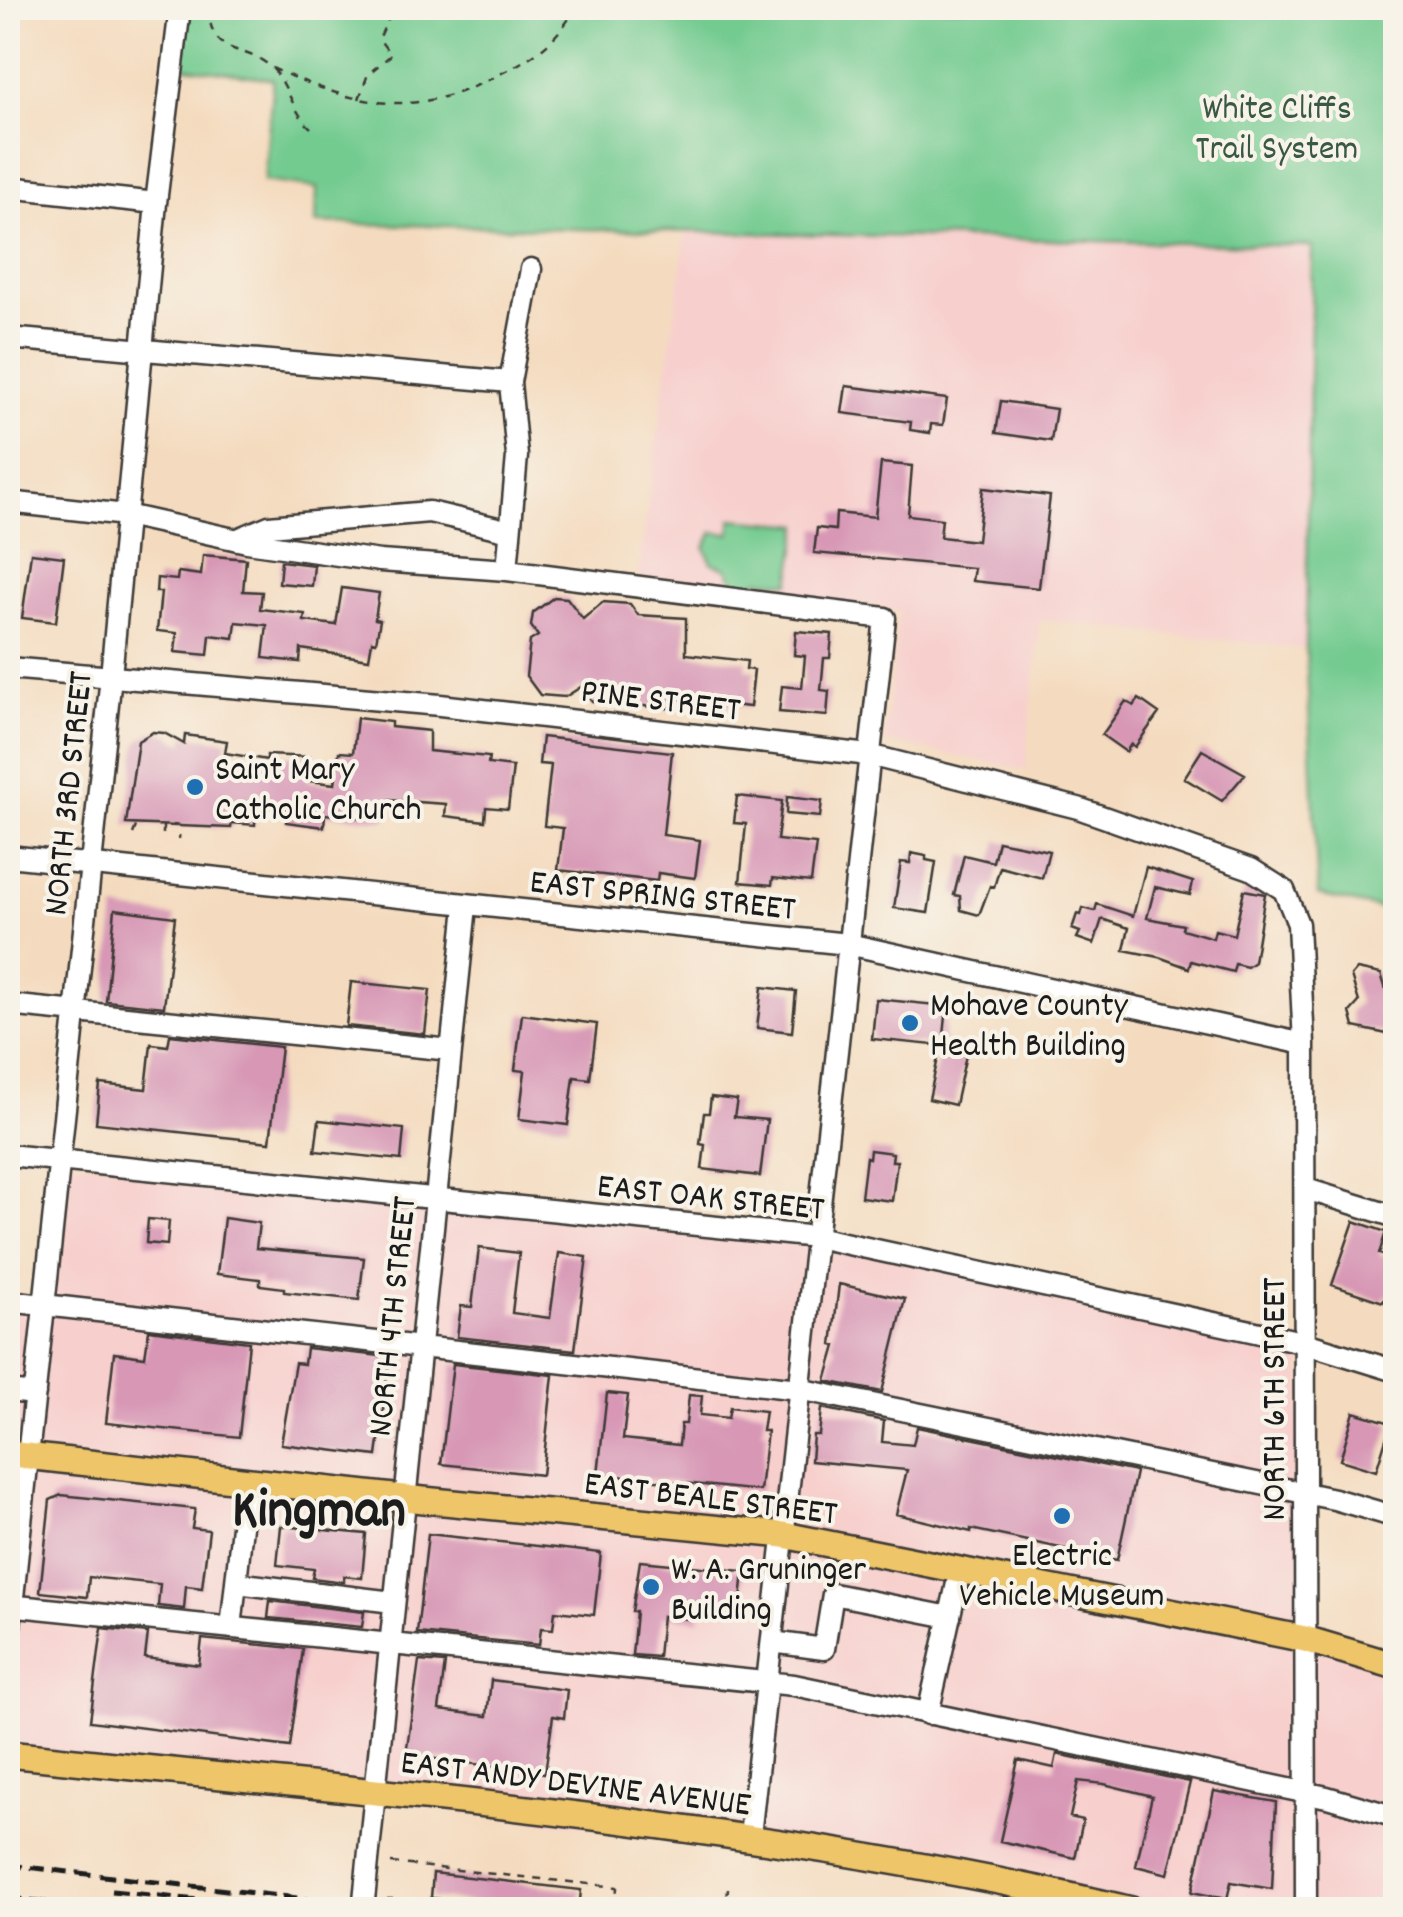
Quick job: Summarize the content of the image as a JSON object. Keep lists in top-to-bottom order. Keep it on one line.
{"streets":{"main road":["EAST BEALE STREET","EAST ANDY DEVINE AVENUE"],"street":["PINE STREET","NORTH 3RD STREET","EAST SPRING STREET","EAST OAK STREET","NORTH 4TH STREET","NORTH 6TH STREET"]},"crossings":[["PINE STREET","NORTH 3RD STREET"],["PINE STREET","NORTH 6TH STREET"],["NORTH 3RD STREET","EAST SPRING STREET"],["NORTH 3RD STREET","EAST OAK STREET"],["NORTH 3RD STREET","EAST BEALE STREET"],["EAST SPRING STREET","NORTH 4TH STREET"],["EAST SPRING STREET","NORTH 6TH STREET"],["EAST OAK STREET","NORTH 4TH STREET"],["EAST OAK STREET","NORTH 6TH STREET"],["NORTH 4TH STREET","EAST BEALE STREET"],["NORTH 4TH STREET","EAST ANDY DEVINE AVENUE"],["NORTH 6TH STREET","EAST BEALE STREET"]],"districts":["Kingman"],"parks":["White Cliffs Trail System"],"places":["Saint Mary Catholic Church","Mohave County Health Building","Electric Vehicle Museum","W. A. Gruninger Building"]}
